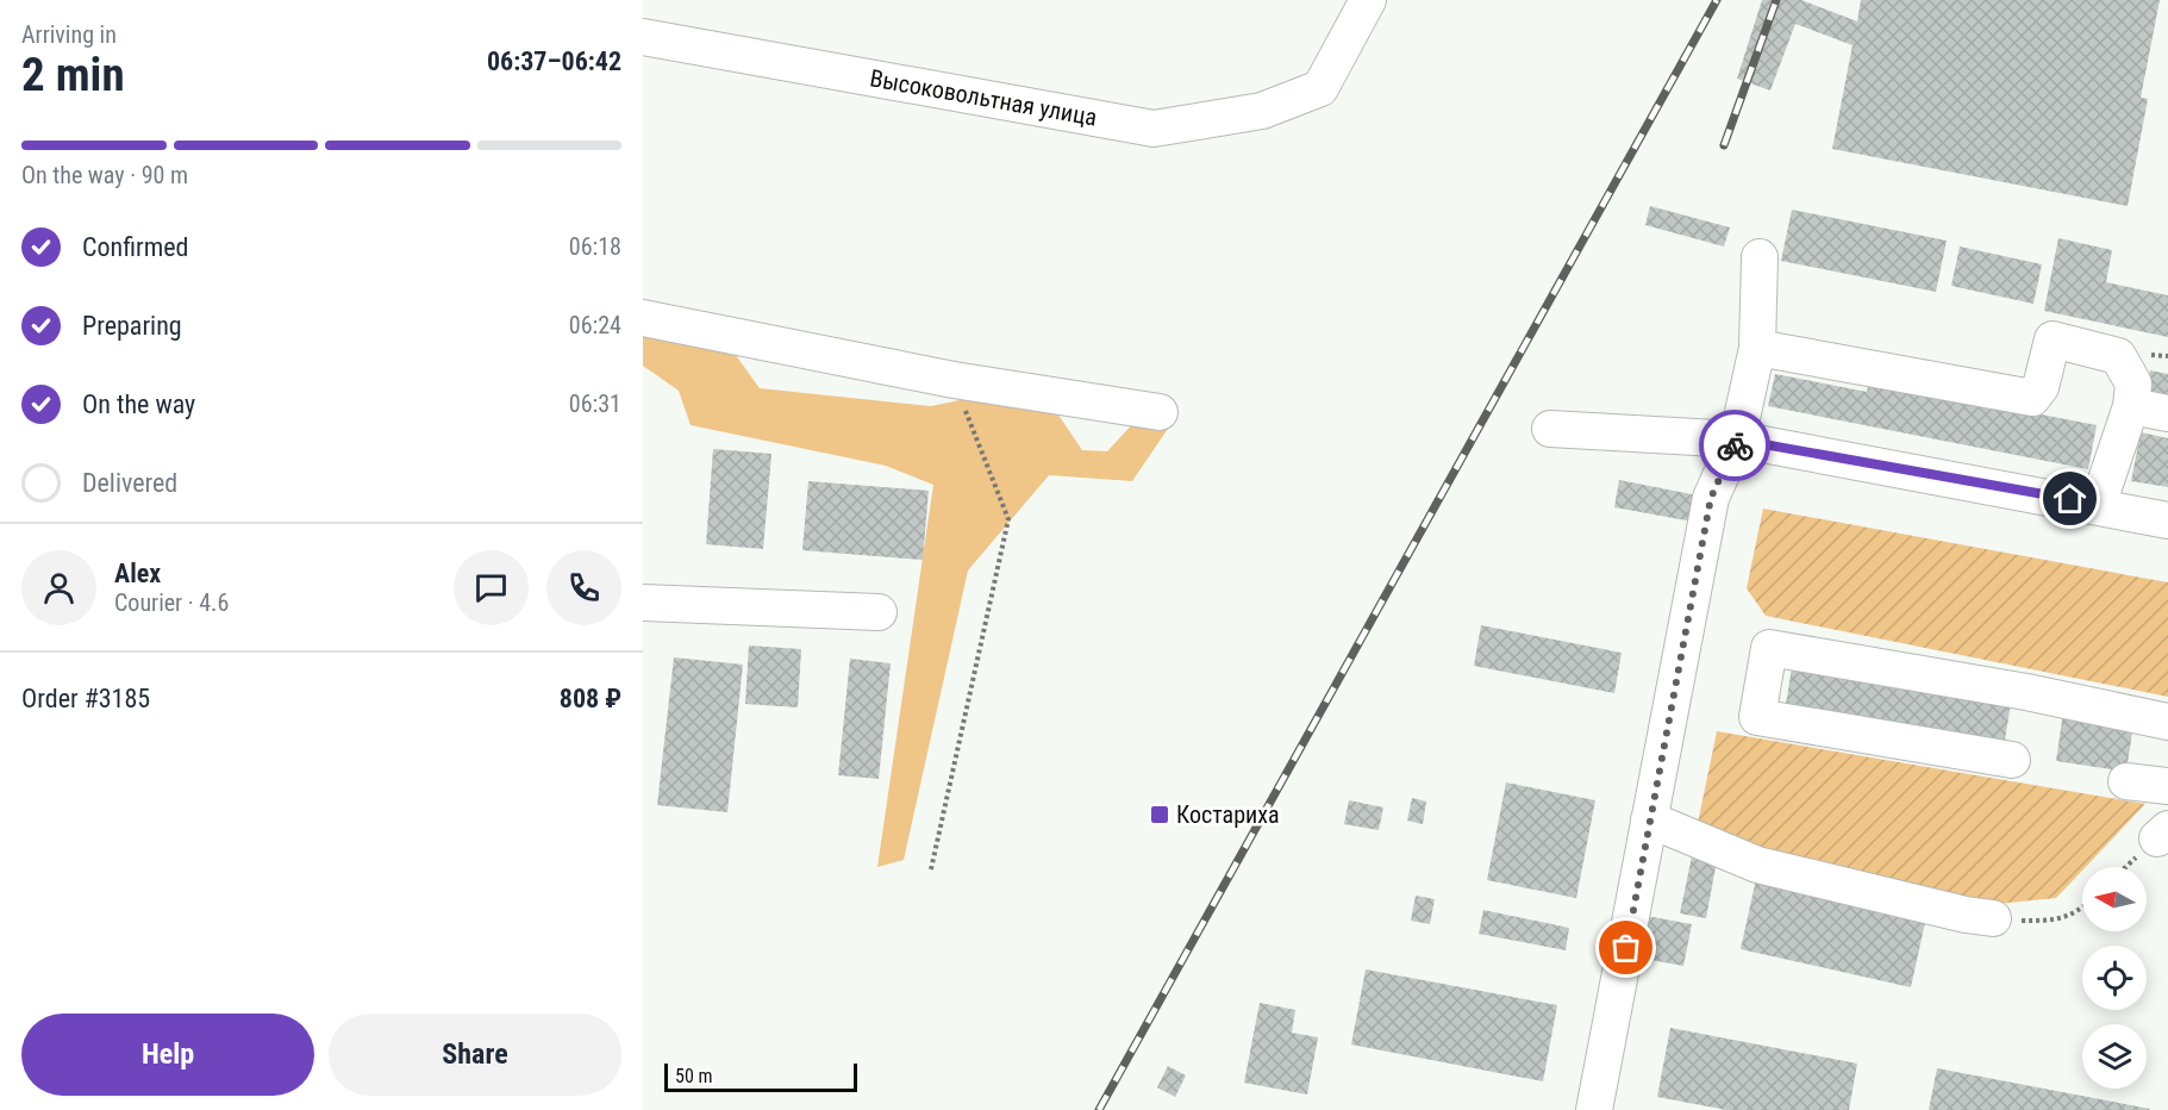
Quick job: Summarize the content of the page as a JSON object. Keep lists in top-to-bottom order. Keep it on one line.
{"streets":{"street":["Высоковольтная улица"]},"places":{"transit":["Костариха"]},"scale_bar":"50 m","north":"left","page":{"heading":["2 min","Arriving in","06:37–06:42"],"panel":["Alex","Courier · 4.6","Order #3185","808 ₽"],"bar":"On the way · 90 m","list":[["Confirmed","06:18"],["Preparing","06:24"],["On the way","06:31"],"Delivered"],"buttons":["Help","Share"],"scale":"50 m"}}
